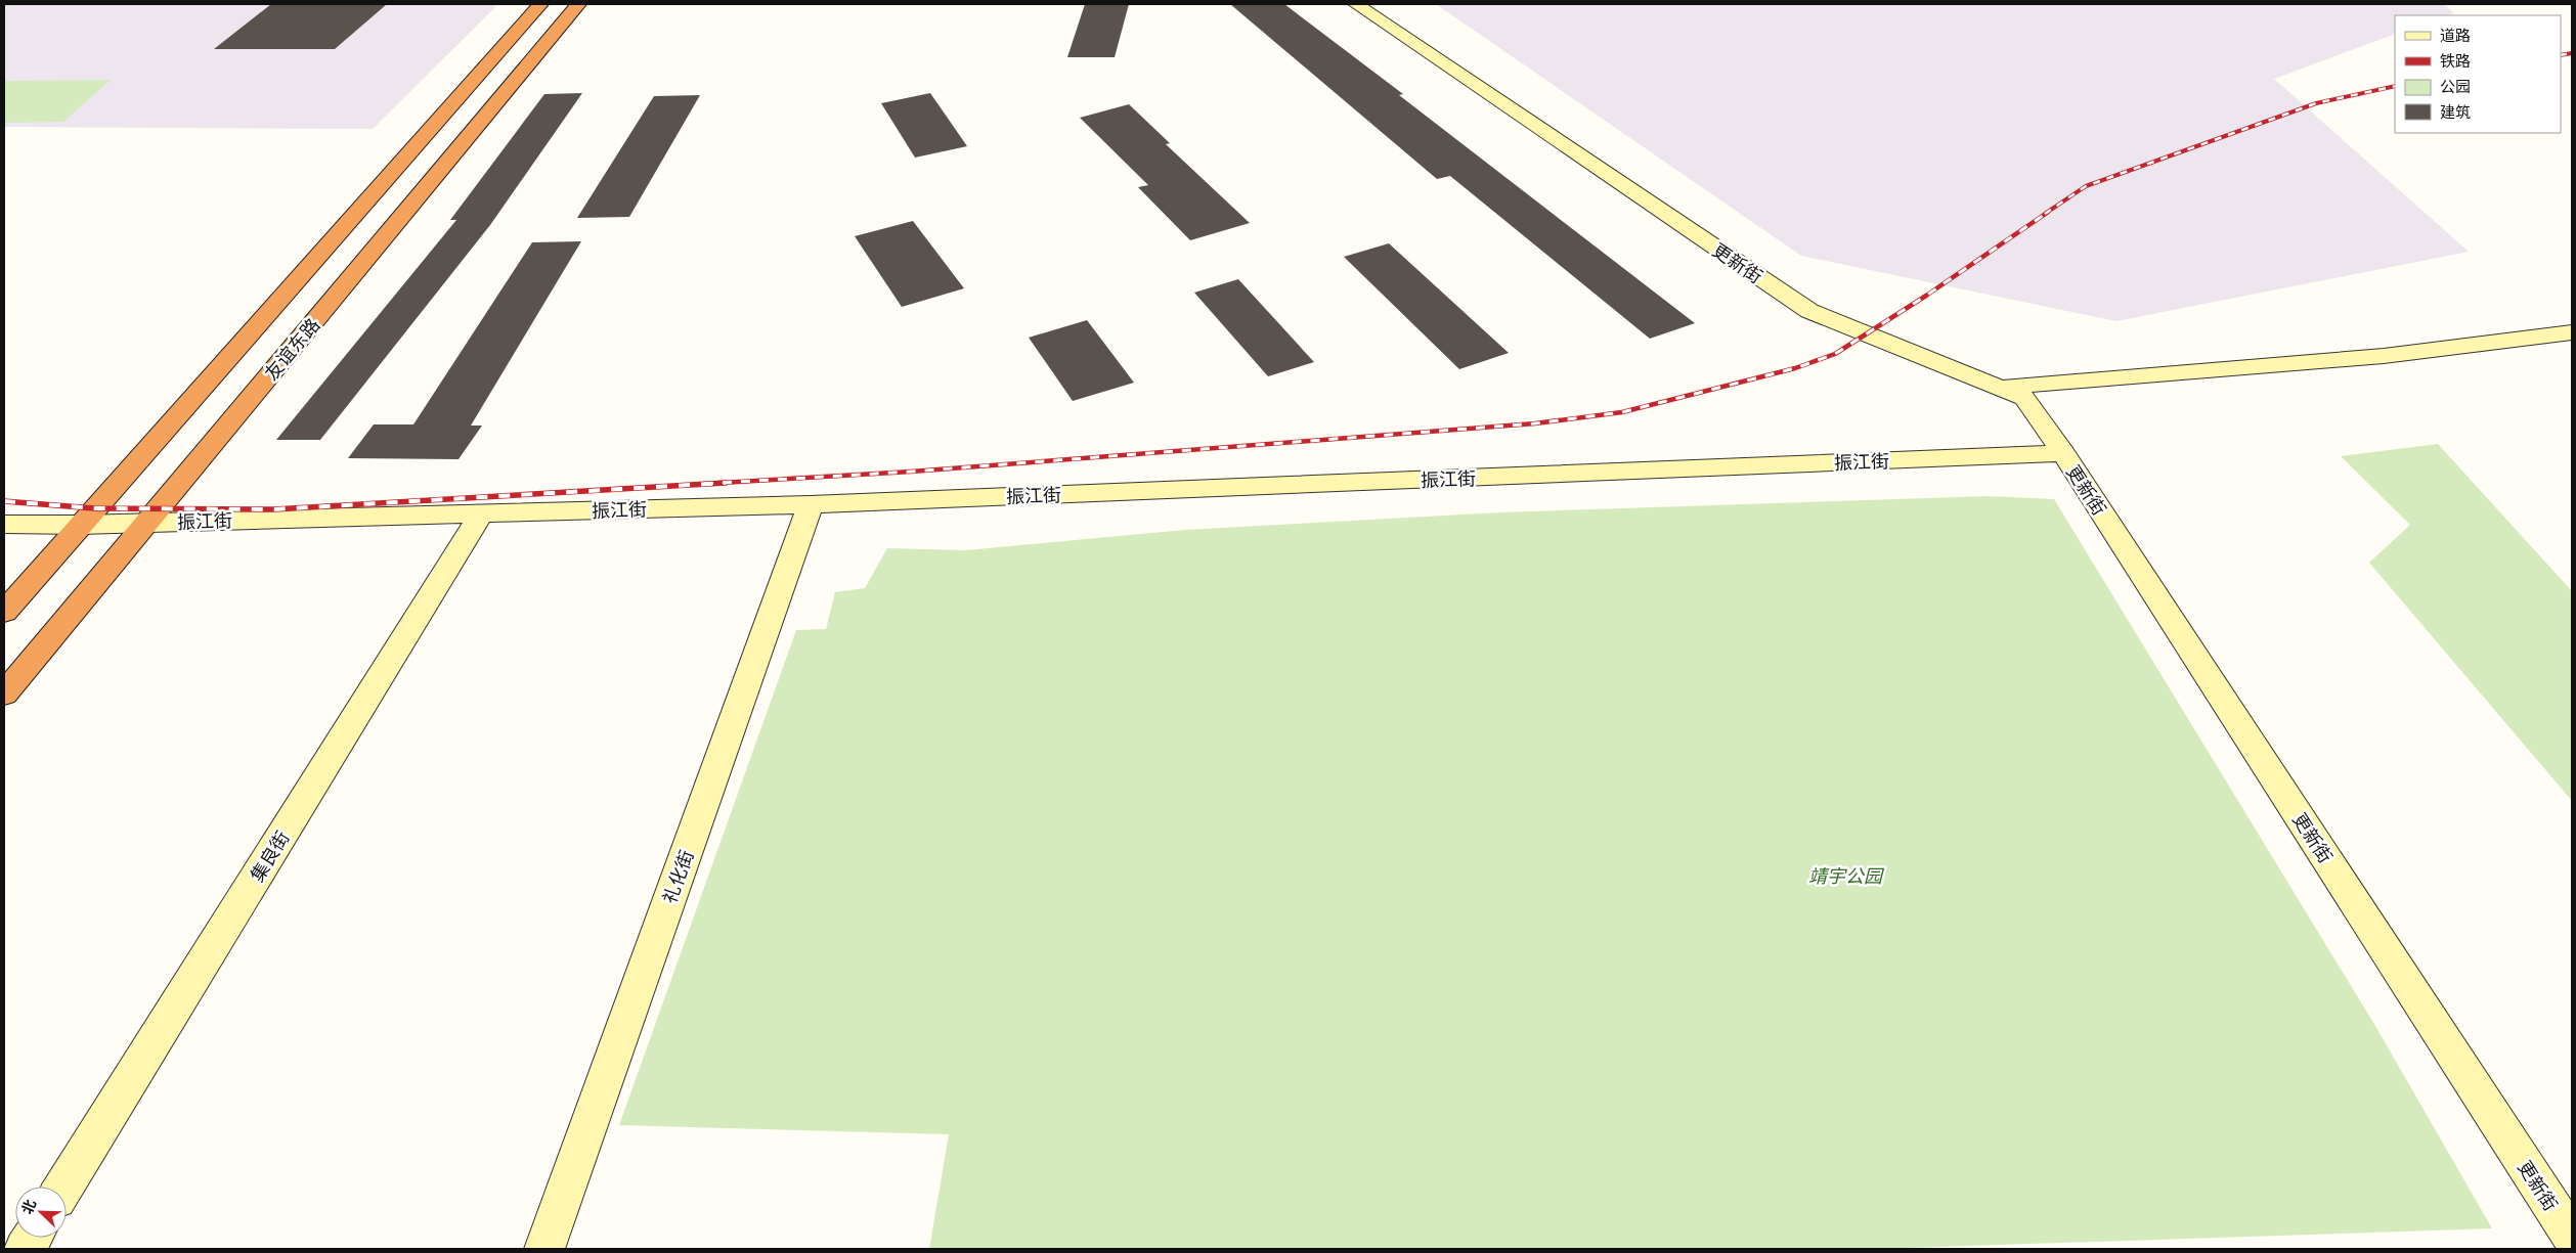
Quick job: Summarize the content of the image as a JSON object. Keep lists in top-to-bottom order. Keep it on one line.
{"streets":{"highway":["友谊东路"],"street":["更新街","振江街","集良街","礼化街"]},"crossings":[["更新街","振江街"],["友谊东路","振江街"],["振江街","集良街"],["振江街","礼化街"]],"parks":["靖宇公园"],"legend":["道路","铁路","公园","建筑"],"north":"top left"}
